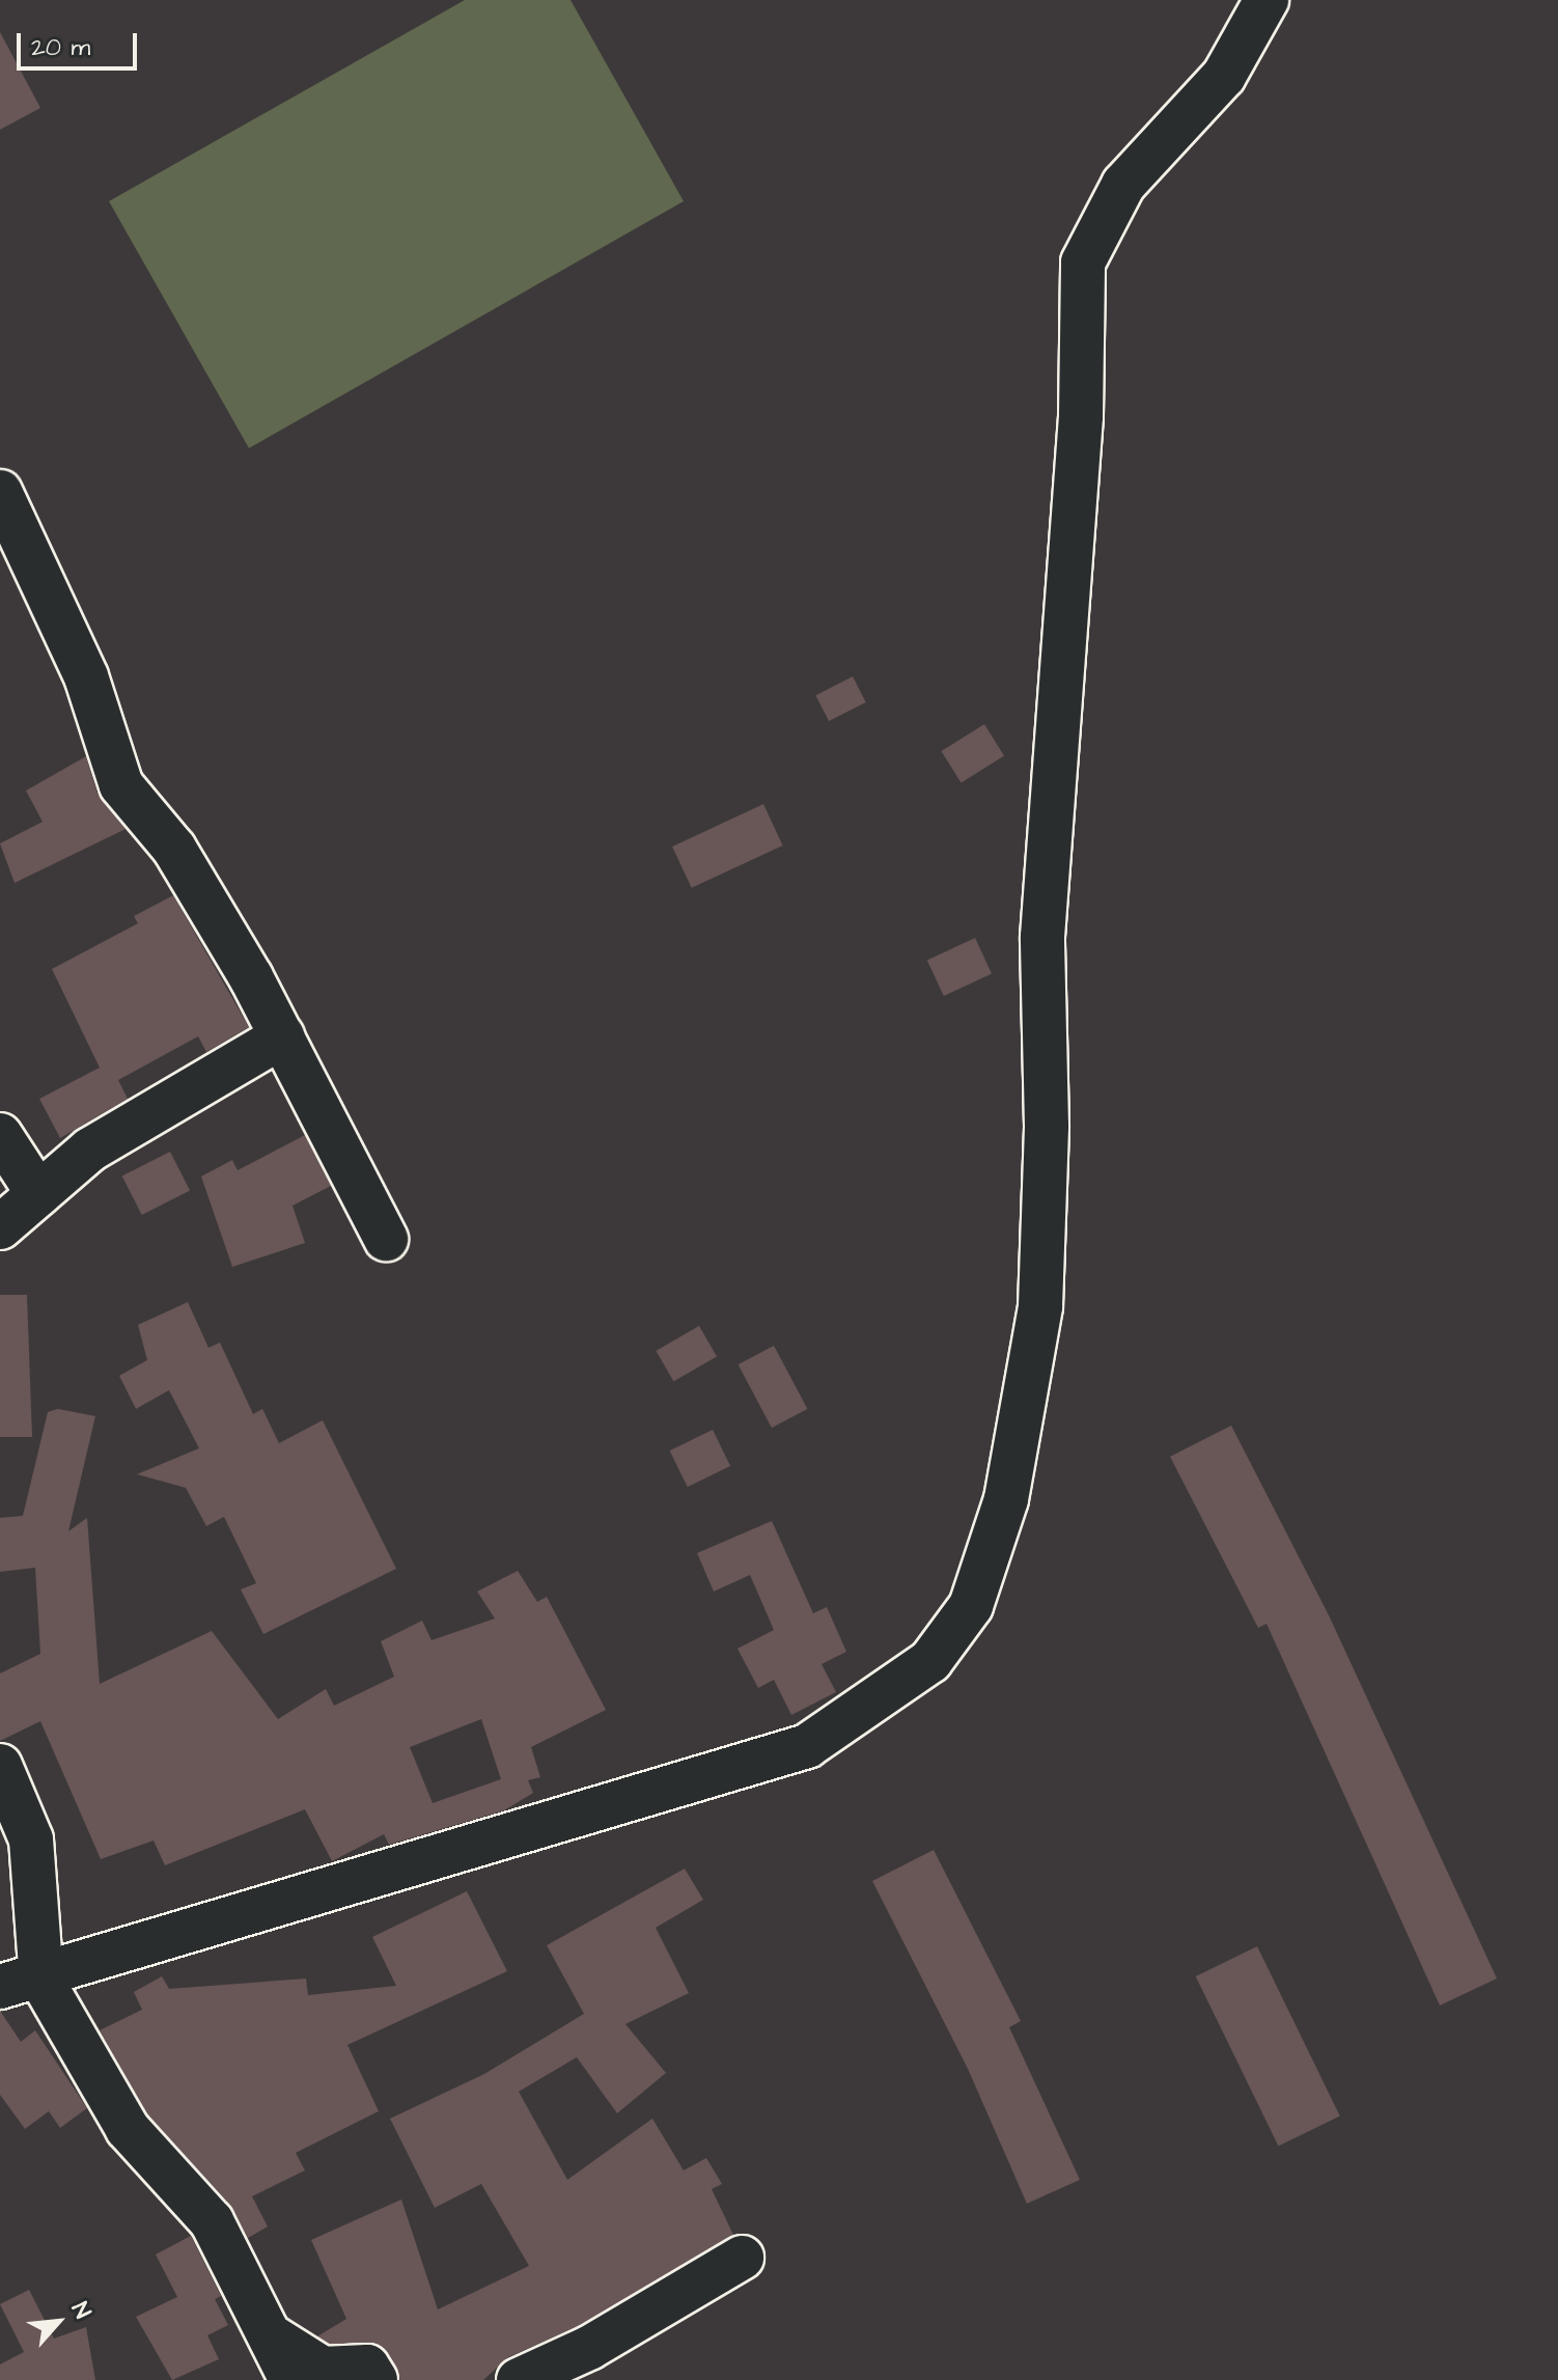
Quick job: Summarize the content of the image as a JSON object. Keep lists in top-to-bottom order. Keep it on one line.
{"scale_bar":"20 m","north":"top right"}
